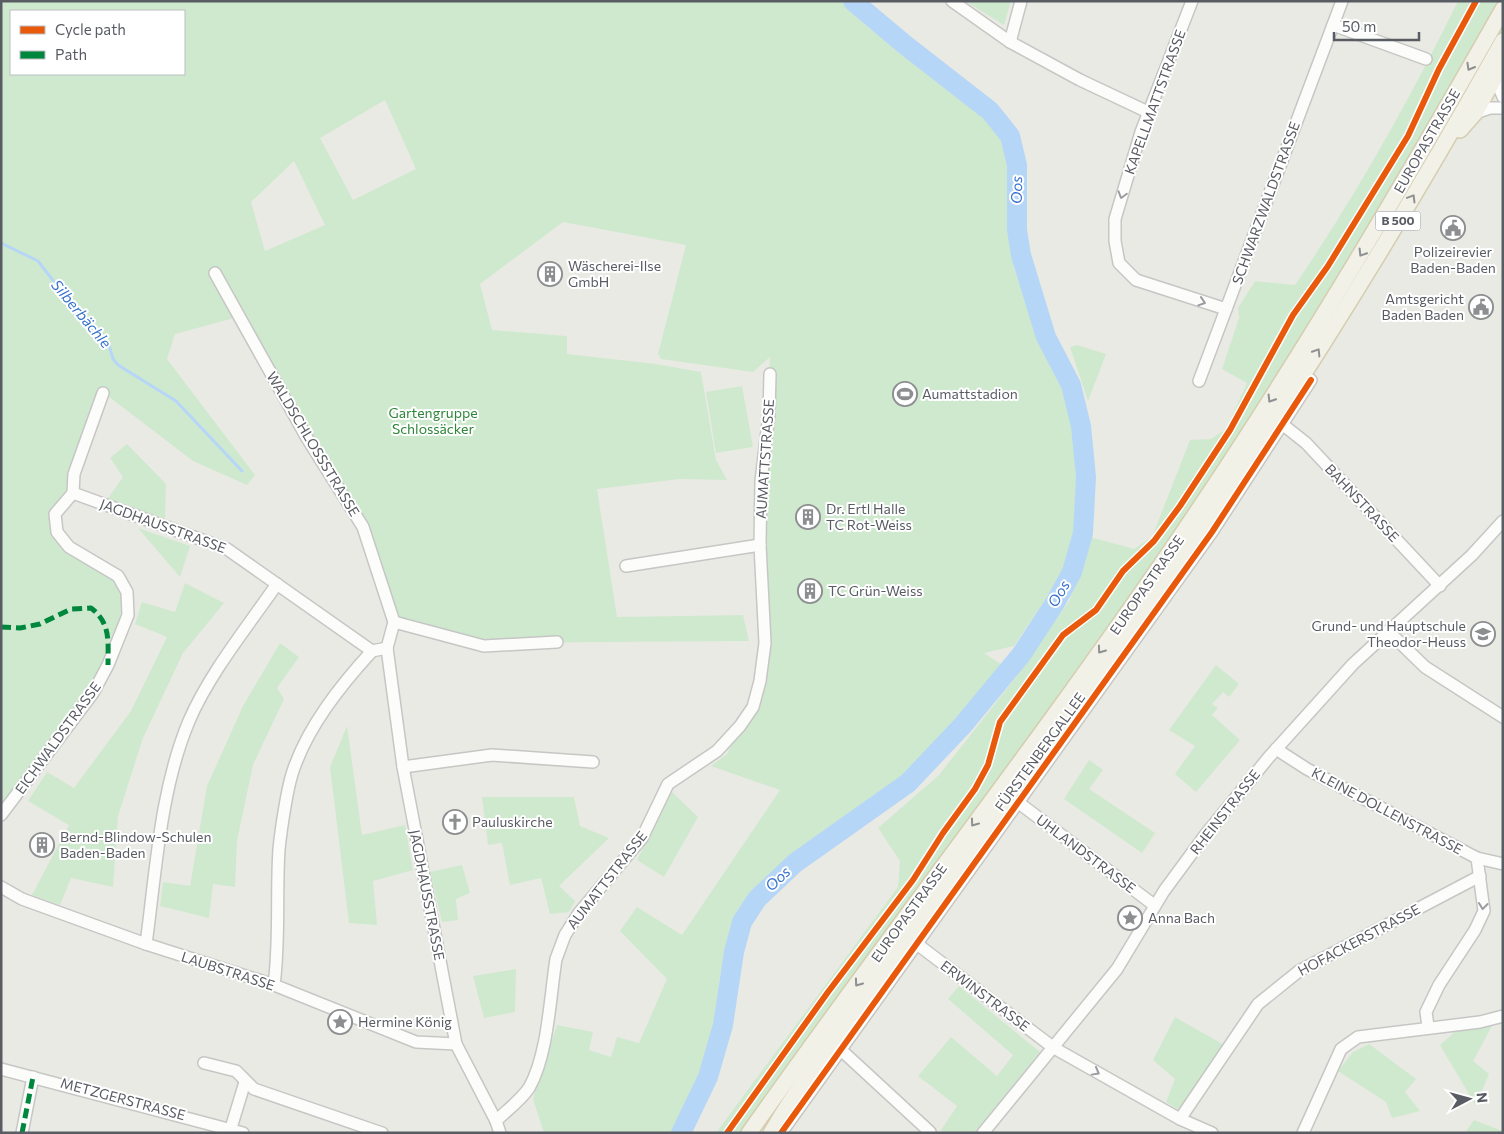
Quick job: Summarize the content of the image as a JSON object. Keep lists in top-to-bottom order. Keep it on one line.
{"streets":{"main road":["EUROPASTRASSE","B 500"],"street":["KAPELLMATTSTRASSE","SCHWARZWALDSTRASSE","WALDSCHLOSSSTRASSE","AUMATTSTRASSE","BAHNSTRASSE","JAGDHAUSSTRASSE","EICHWALDSTRASSE","FÜRSTENBERGALLEE","KLEINE DOLLENSTRASSE","RHEINSTRASSE","UHLANDSTRASSE","HOFACKERSTRASSE","LAUBSTRASSE","ERWINSTRASSE","METZGERSTRASSE"]},"crossings":[["KAPELLMATTSTRASSE","SCHWARZWALDSTRASSE"],["WALDSCHLOSSSTRASSE","JAGDHAUSSTRASSE"],["AUMATTSTRASSE","JAGDHAUSSTRASSE"],["BAHNSTRASSE","FÜRSTENBERGALLEE"],["BAHNSTRASSE","RHEINSTRASSE"],["JAGDHAUSSTRASSE","EICHWALDSTRASSE"],["JAGDHAUSSTRASSE","LAUBSTRASSE"],["FÜRSTENBERGALLEE","UHLANDSTRASSE"],["FÜRSTENBERGALLEE","ERWINSTRASSE"],["KLEINE DOLLENSTRASSE","RHEINSTRASSE"],["RHEINSTRASSE","UHLANDSTRASSE"],["RHEINSTRASSE","ERWINSTRASSE"],["HOFACKERSTRASSE","ERWINSTRASSE"]],"one_way":["ERWINSTRASSE"],"water":["Oos","Silberbächle"],"parks":["Gartengruppe Schlossäcker"],"places":{"public building":["Polizeirevier Baden-Baden","Amtsgericht Baden Baden"],"building":["Wäscherei-Ilse GmbH","Dr. Ertl Halle TC Rot-Weiss","TC Grün-Weiss","Bernd-Blindow-Schulen Baden-Baden"],"sports":["Aumattstadion"],"school or university":["Grund- und Hauptschule Theodor-Heuss"],"church":["Pauluskirche"],"place":["Anna Bach","Hermine König"]},"legend":["Cycle path","Path"],"scale_bar":"50 m","north":"right"}
